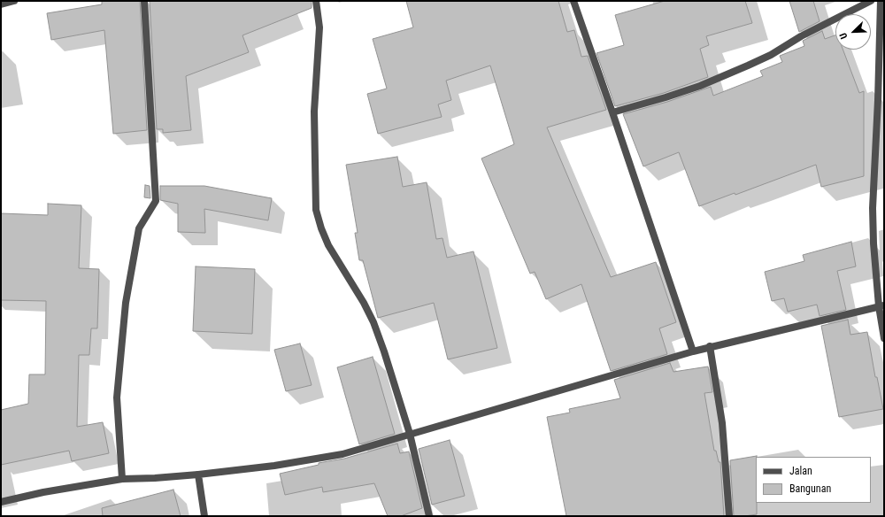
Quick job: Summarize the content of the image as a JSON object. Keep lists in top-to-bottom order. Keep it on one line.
{"legend":["Jalan","Bangunan"],"north":"bottom left"}
